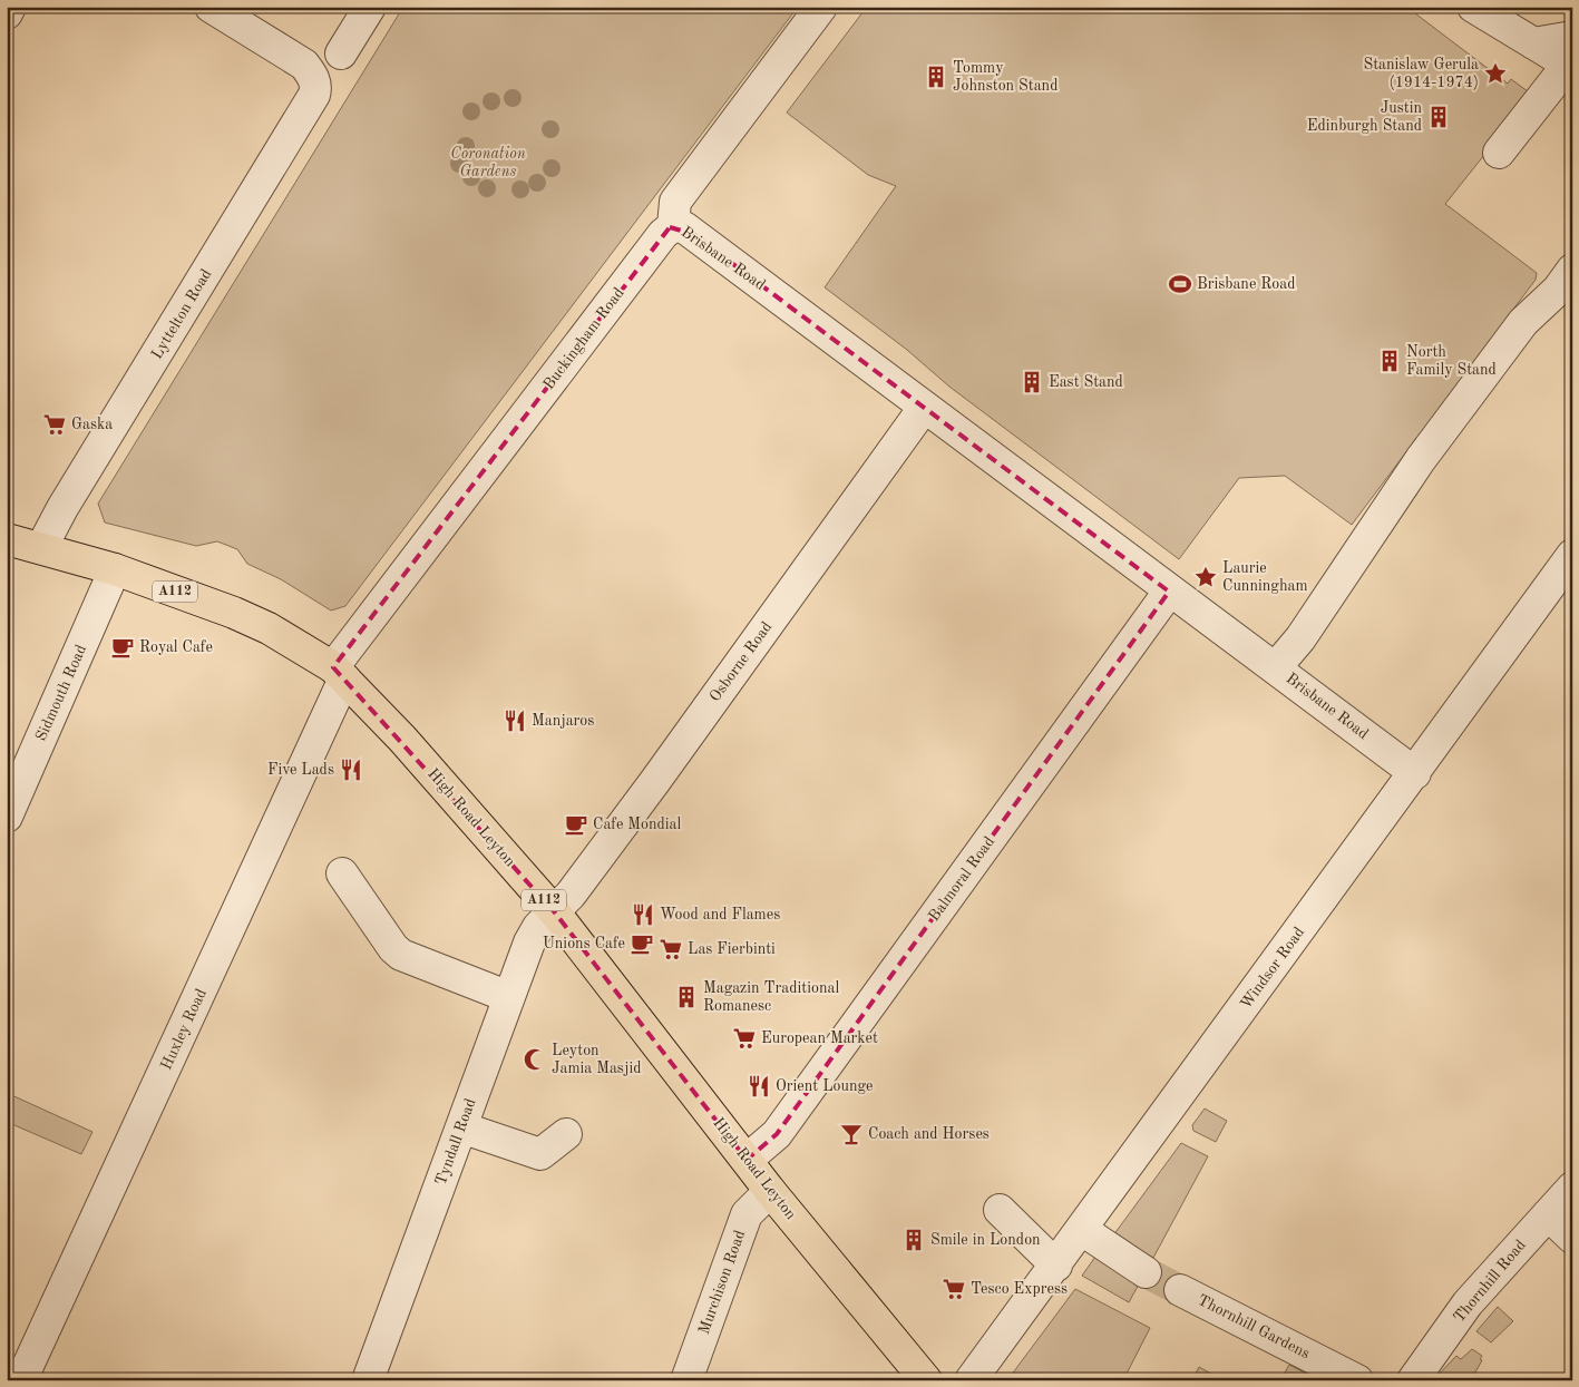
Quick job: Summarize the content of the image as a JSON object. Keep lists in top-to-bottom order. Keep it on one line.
{"streets":{"main road":["A112","High Road Leyton"],"street":["Brisbane Road","Lyttelton Road","Buckingham Road","Osborne Road","Sidmouth Road","Balmoral Road","Windsor Road","Huxley Road","Tyndall Road","Thornhill Road","Murchison Road","Thornhill Gardens"]},"crossings":[["Brisbane Road","Buckingham Road"],["Brisbane Road","Osborne Road"],["Brisbane Road","Balmoral Road"],["Brisbane Road","Windsor Road"],["Lyttelton Road","High Road Leyton"],["Buckingham Road","High Road Leyton"],["Buckingham Road","Huxley Road"],["Osborne Road","High Road Leyton"],["Osborne Road","Tyndall Road"],["Sidmouth Road","High Road Leyton"],["High Road Leyton","Balmoral Road"],["High Road Leyton","Huxley Road"],["High Road Leyton","Tyndall Road"],["High Road Leyton","Murchison Road"]],"parks":["Coronation Gardens"],"places":{"place":["Stanislaw Gerula (1914-1974)","Laurie Cunningham"],"building":["Tommy Johnston Stand","Justin Edinburgh Stand","North Family Stand","East Stand","Magazin Traditional Romanesc","Smile in London"],"sports":["Brisbane Road"],"supermarket":["Gaska","Las Fierbinti","European Market","Tesco Express"],"cafe":["Royal Cafe","Cafe Mondial","Unions Cafe"],"restaurant":["Manjaros","Five Lads","Wood and Flames","Orient Lounge"],"mosque":["Leyton Jamia Masjid"],"bar":["Coach and Horses"]}}
